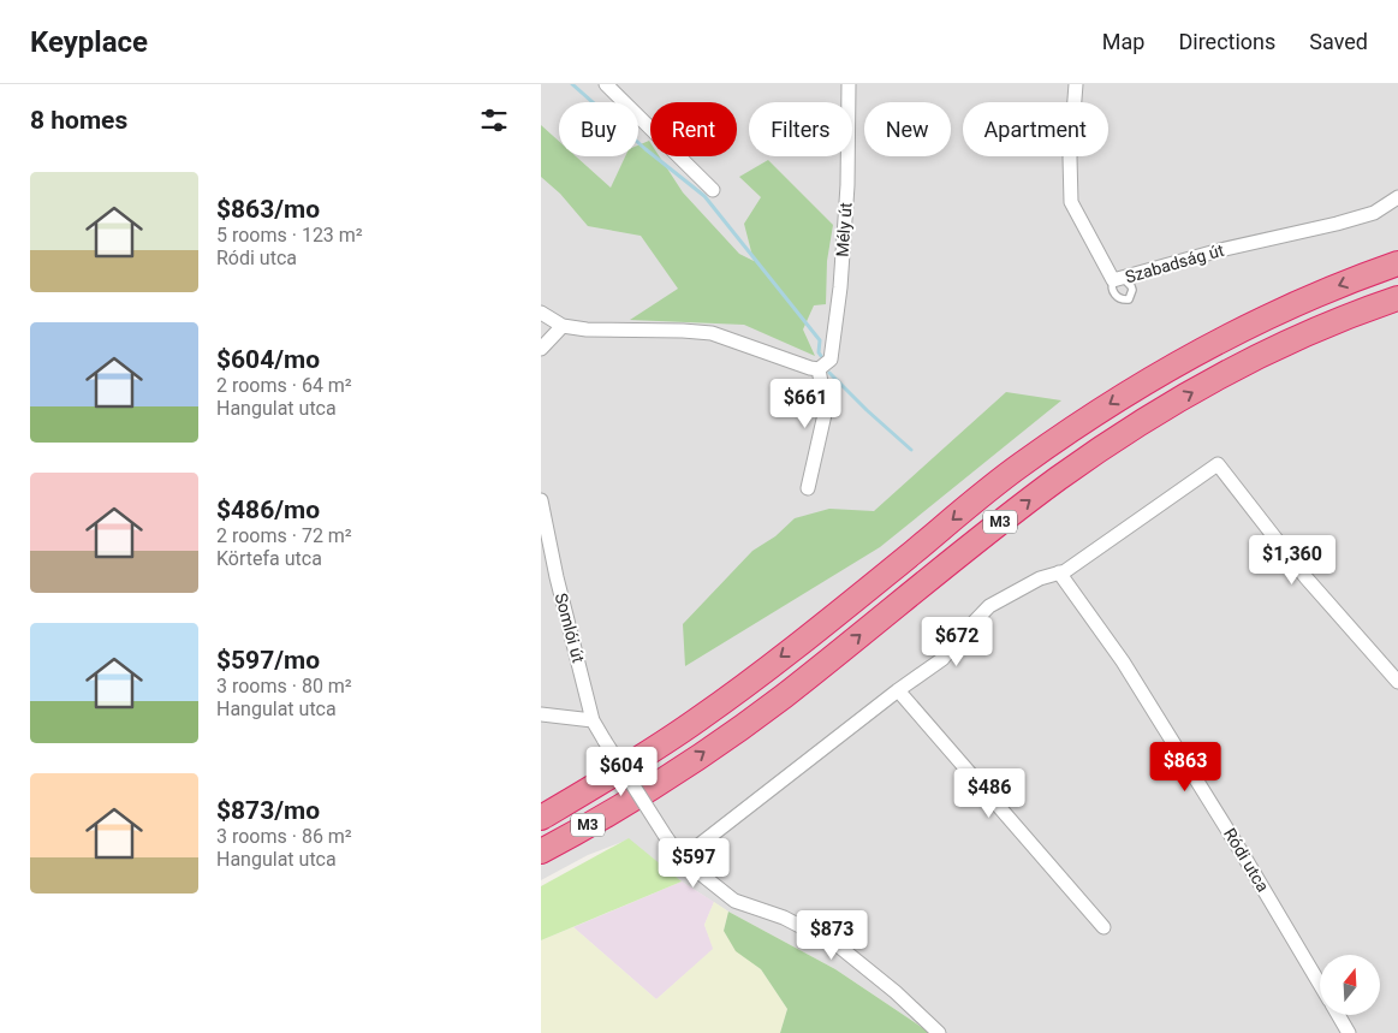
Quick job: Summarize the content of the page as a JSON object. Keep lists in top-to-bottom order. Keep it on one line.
{"streets":{"highway":["M3"],"street":["Mély út","Szabadság út","Somlói út","Ródi utca"]},"north":"top","page":{"header":"Keyplace","nav":["Map","Directions","Saved"],"heading":"8 homes","chip":["Buy","Rent","Filters","New","Apartment"],"list":[{"name":"$863/mo","note":"5 rooms · 123 m² · Ródi utca"},{"name":"$604/mo","note":"2 rooms · 64 m² · Hangulat utca"},{"name":"$486/mo","note":"2 rooms · 72 m² · Körtefa utca"},{"name":"$597/mo","note":"3 rooms · 80 m² · Hangulat utca"},{"name":"$873/mo","note":"3 rooms · 86 m² · Hangulat utca"}],"price":["$661","$1,360","$672","$863","$604","$486","$597","$873"]}}
